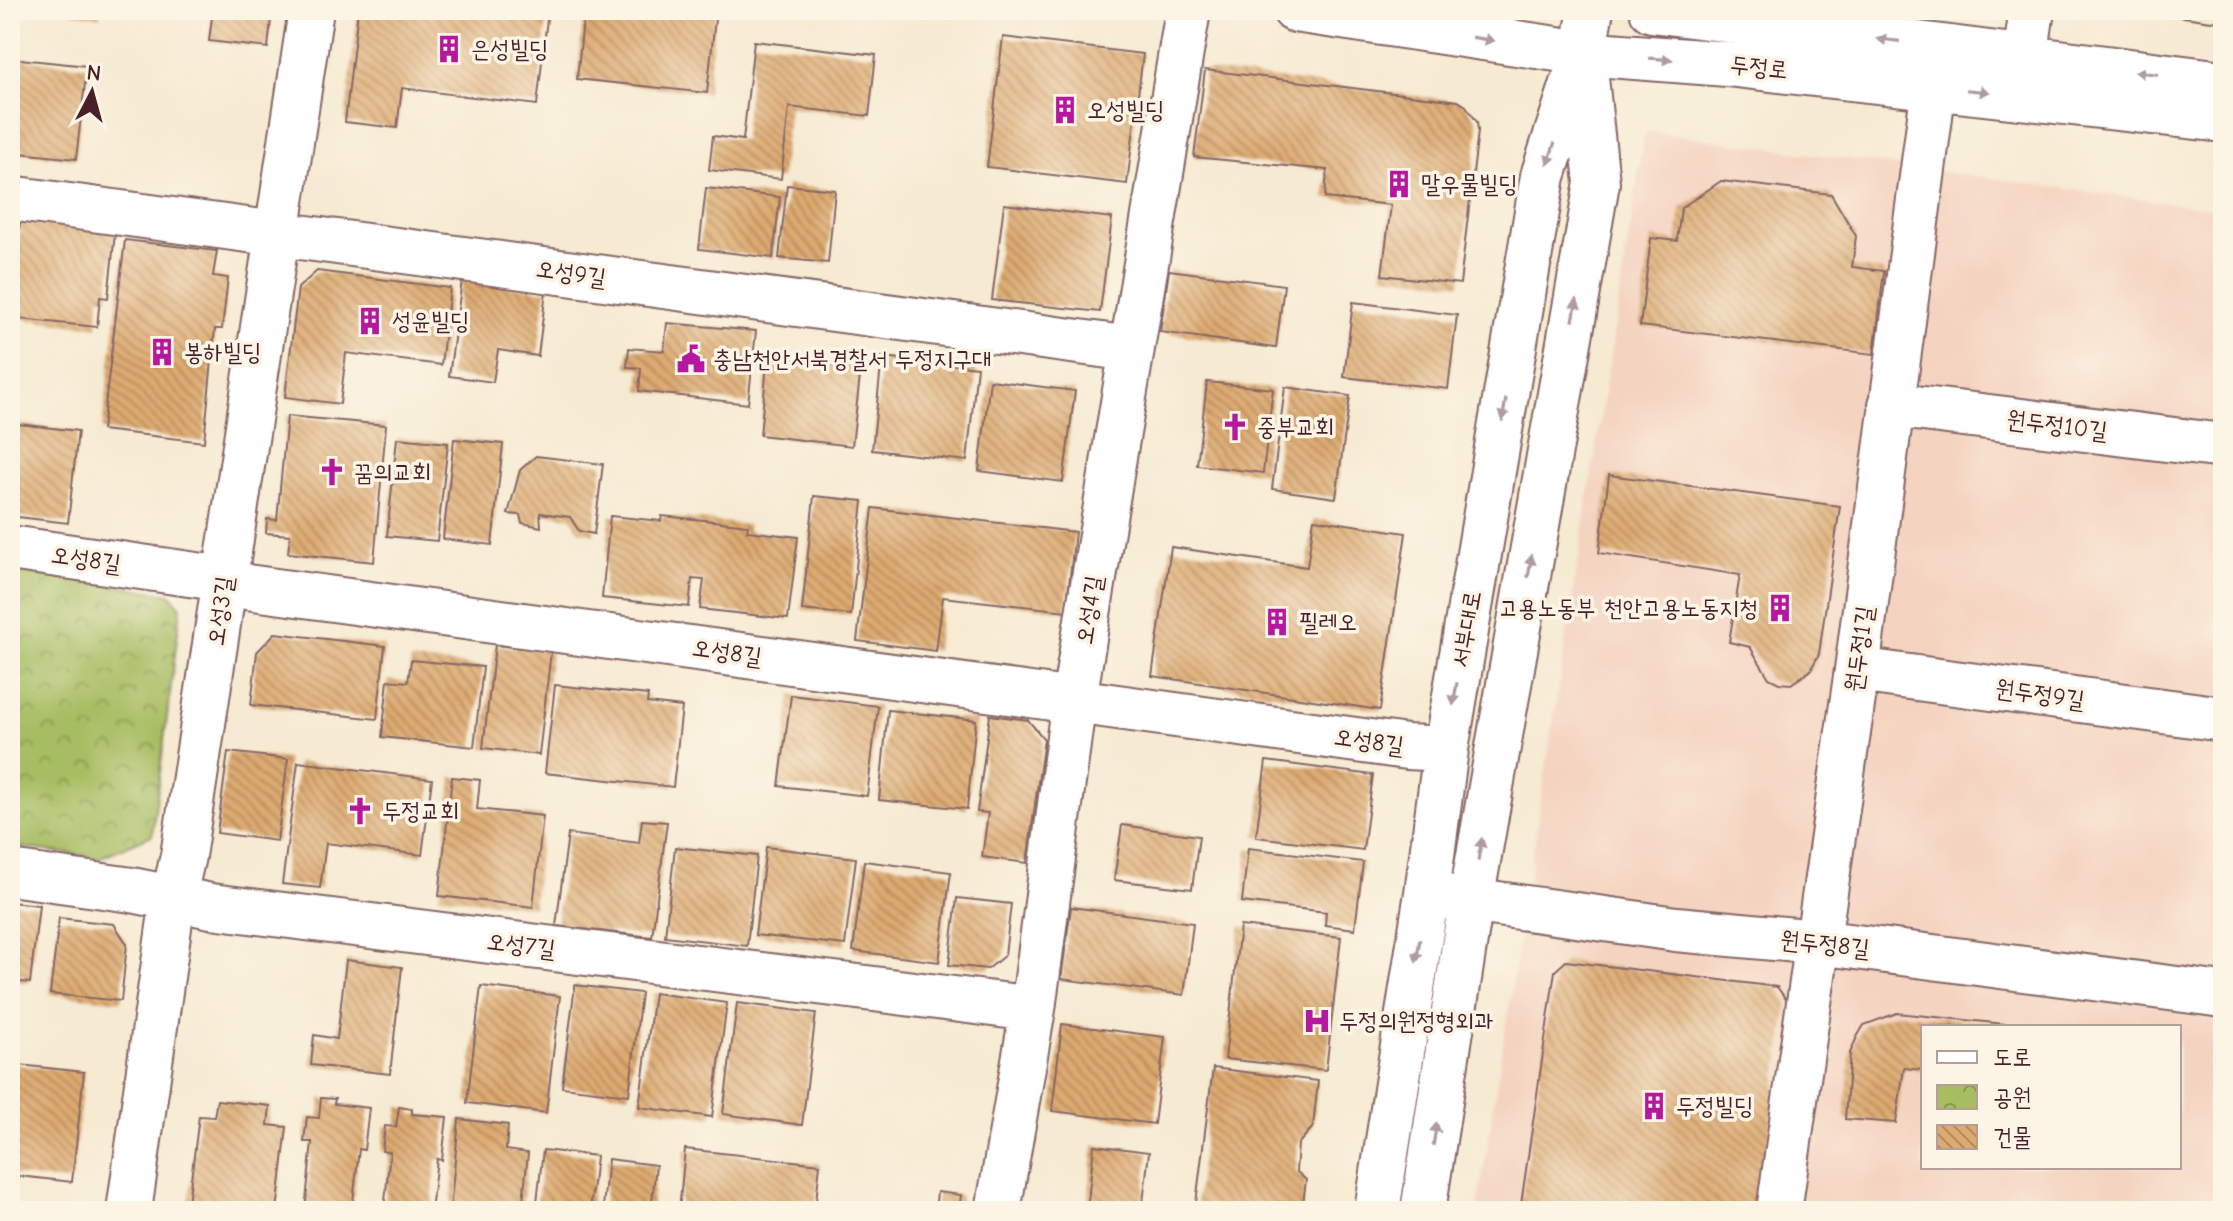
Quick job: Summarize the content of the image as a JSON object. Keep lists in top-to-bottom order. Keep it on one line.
{"streets":{"street":["두정로","오성9길","원두정10길","오성8길","오성4길","오성3길","서부대로","원두정1길","원두정9길","원두정8길","오성7길"]},"crossings":[["두정로","서부대로"],["두정로","원두정1길"],["오성9길","오성4길"],["오성9길","오성3길"],["원두정10길","원두정1길"],["오성8길","오성4길"],["오성8길","오성3길"],["오성8길","서부대로"],["오성4길","오성7길"],["오성3길","오성7길"],["서부대로","원두정8길"],["원두정1길","원두정9길"],["원두정1길","원두정8길"]],"places":{"building":["은성빌딩","오성빌딩","말우물빌딩","성윤빌딩","봉하빌딩","고용노동부 천안고용노동지청","필레오","두정빌딩"],"public building":["충남천안서북경찰서 두정지구대"],"church":["중부교회","꿈의교회","두정교회"],"hospital":["두정의원정형외과"]},"legend":["도로","공원","건물"],"north":"top"}
